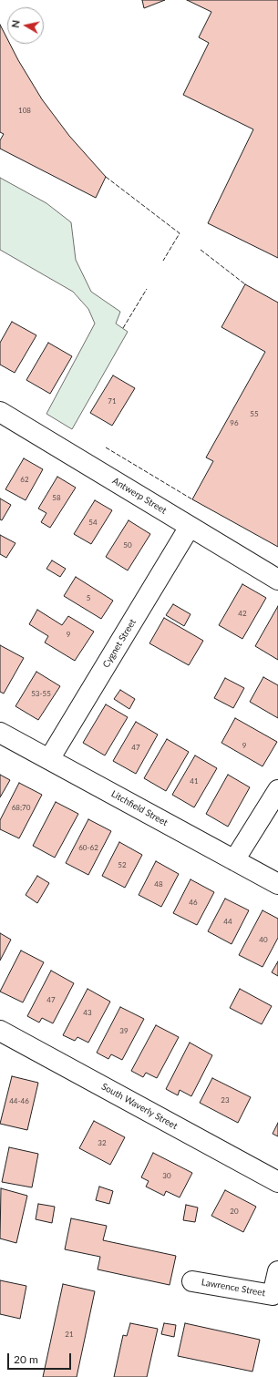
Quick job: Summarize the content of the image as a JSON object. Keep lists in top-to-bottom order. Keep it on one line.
{"streets":{"street":["Antwerp Street","Cygnet Street","Litchfield Street","South Waverly Street","Lawrence Street"]},"crossings":[["Antwerp Street","Cygnet Street"],["Cygnet Street","Litchfield Street"]],"house_numbers":["108","71","55","96","62","58","54","50","5","42","9","53-55","9","47","41","68;70","60-62","52","48","46","44","40","47","43","39","23","44-46","32","30","20","21"],"scale_bar":"20 m","north":"left"}
